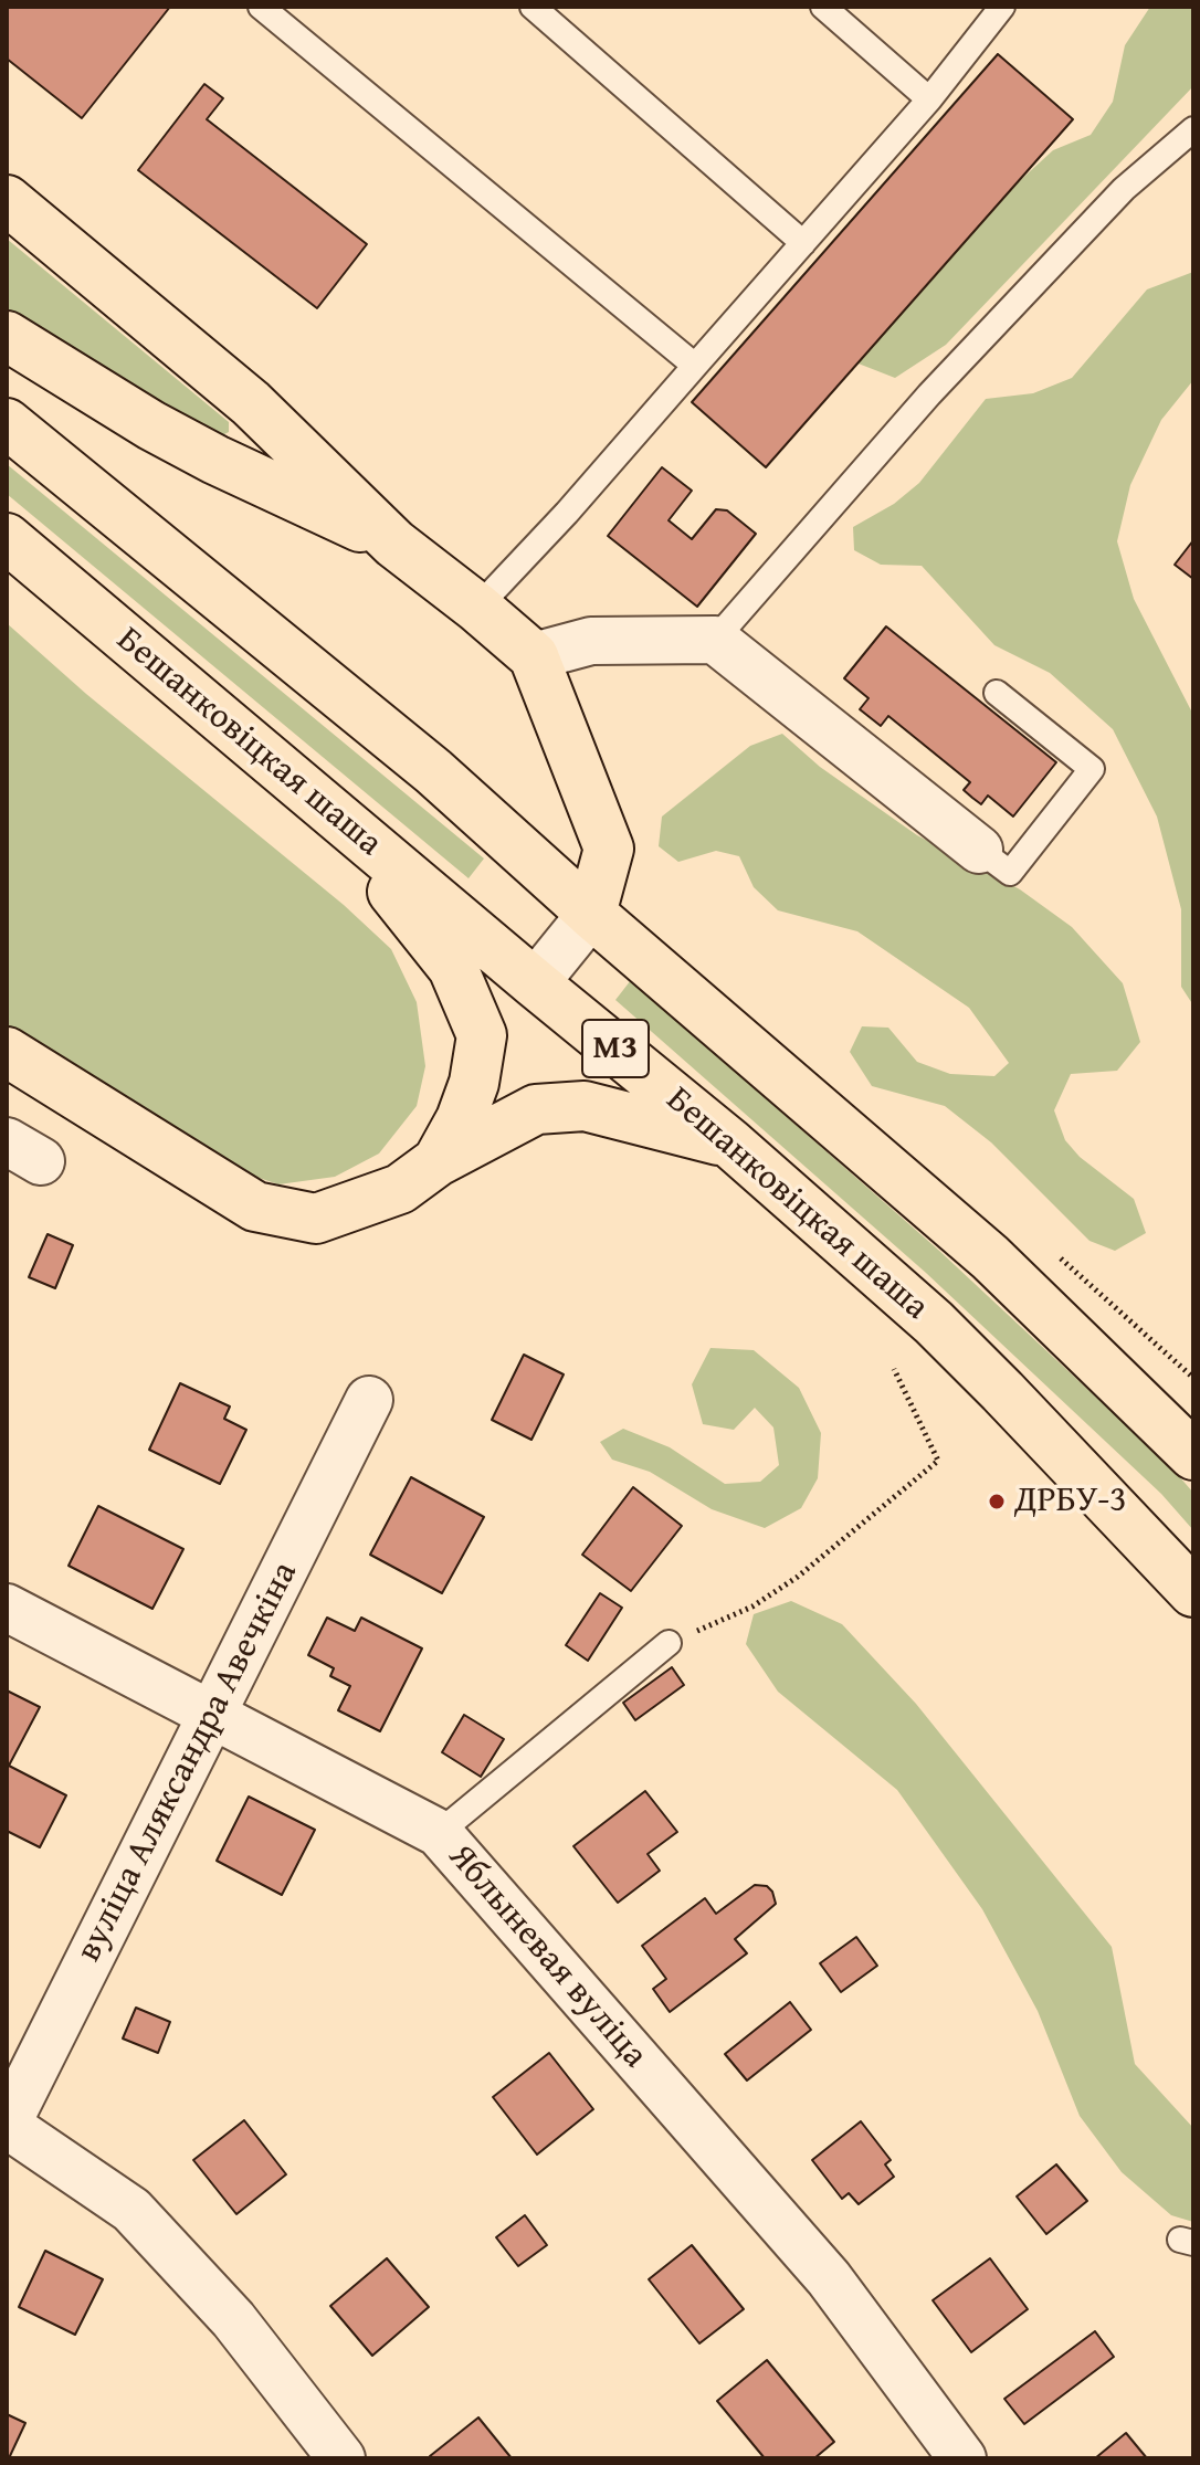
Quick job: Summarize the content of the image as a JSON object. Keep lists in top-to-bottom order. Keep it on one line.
{"streets":{"main road":["Бешанковіцкая шаша","М3"],"street":["вуліца Аляксандра Авечкіна","Яблыневая вуліца"]},"crossings":[["вуліца Аляксандра Авечкіна","Яблыневая вуліца"]],"places":["ДРБУ-3"]}
